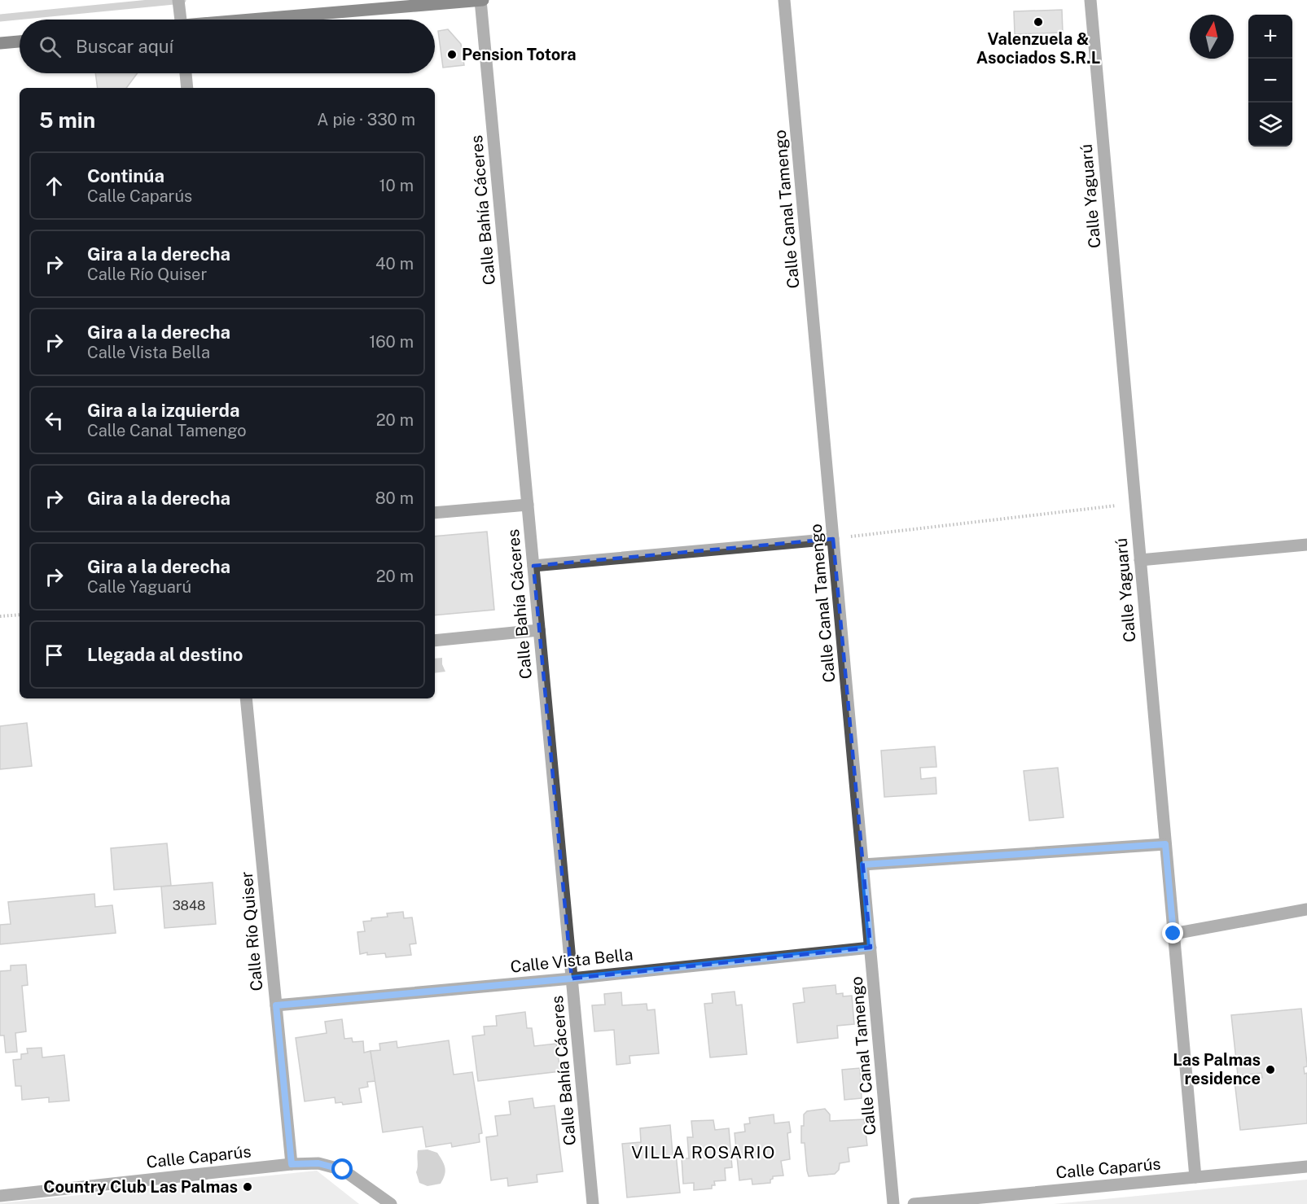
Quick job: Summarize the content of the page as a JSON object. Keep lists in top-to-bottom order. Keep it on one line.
{"streets":{"street":["Calle Yaguarú","Calle Canal Tamengo","Calle Bahía Cáceres","Calle Río Quiser","Calle Vista Bella","Calle Caparús"]},"crossings":[["Calle Yaguarú","Calle Caparús"],["Calle Canal Tamengo","Calle Vista Bella"],["Calle Bahía Cáceres","Calle Vista Bella"],["Calle Río Quiser","Calle Vista Bella"],["Calle Río Quiser","Calle Caparús"]],"districts":["VILLA ROSARIO"],"places":["Valenzuela & Asociados S.R.L","Pension Totora","Las Palmas residence","Country Club Las Palmas"],"house_numbers":["3848"],"north":"top","page":{"map_buttons":["+","−"],"search":"Buscar aquí","heading":["5 min","A pie · 330 m"],"list":[["Continúa","Calle Caparús","10 m"],["Gira a la derecha","Calle Río Quiser","40 m"],["Gira a la derecha","Calle Vista Bella","160 m"],["Gira a la izquierda","Calle Canal Tamengo","20 m"],["Gira a la derecha","80 m"],["Gira a la derecha","Calle Yaguarú","20 m"],"Llegada al destino"]}}
